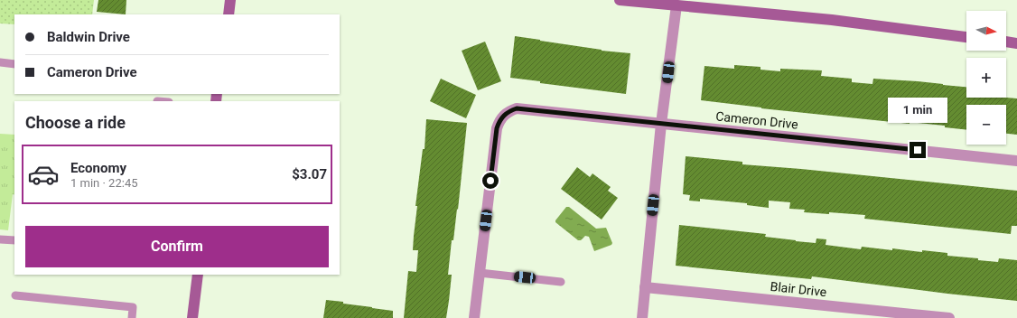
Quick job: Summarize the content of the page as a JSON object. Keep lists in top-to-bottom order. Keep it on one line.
{"streets":{"street":["Cameron Drive","Blair Drive"]},"north":"right","page":{"map_buttons":["+","−"],"banner":["Baldwin Drive","Cameron Drive"],"bubble":"1 min","heading":"Choose a ride","list":[{"name":"Economy","note":"1 min · 22:45","value":"$3.07"}],"buttons":"Confirm"}}
